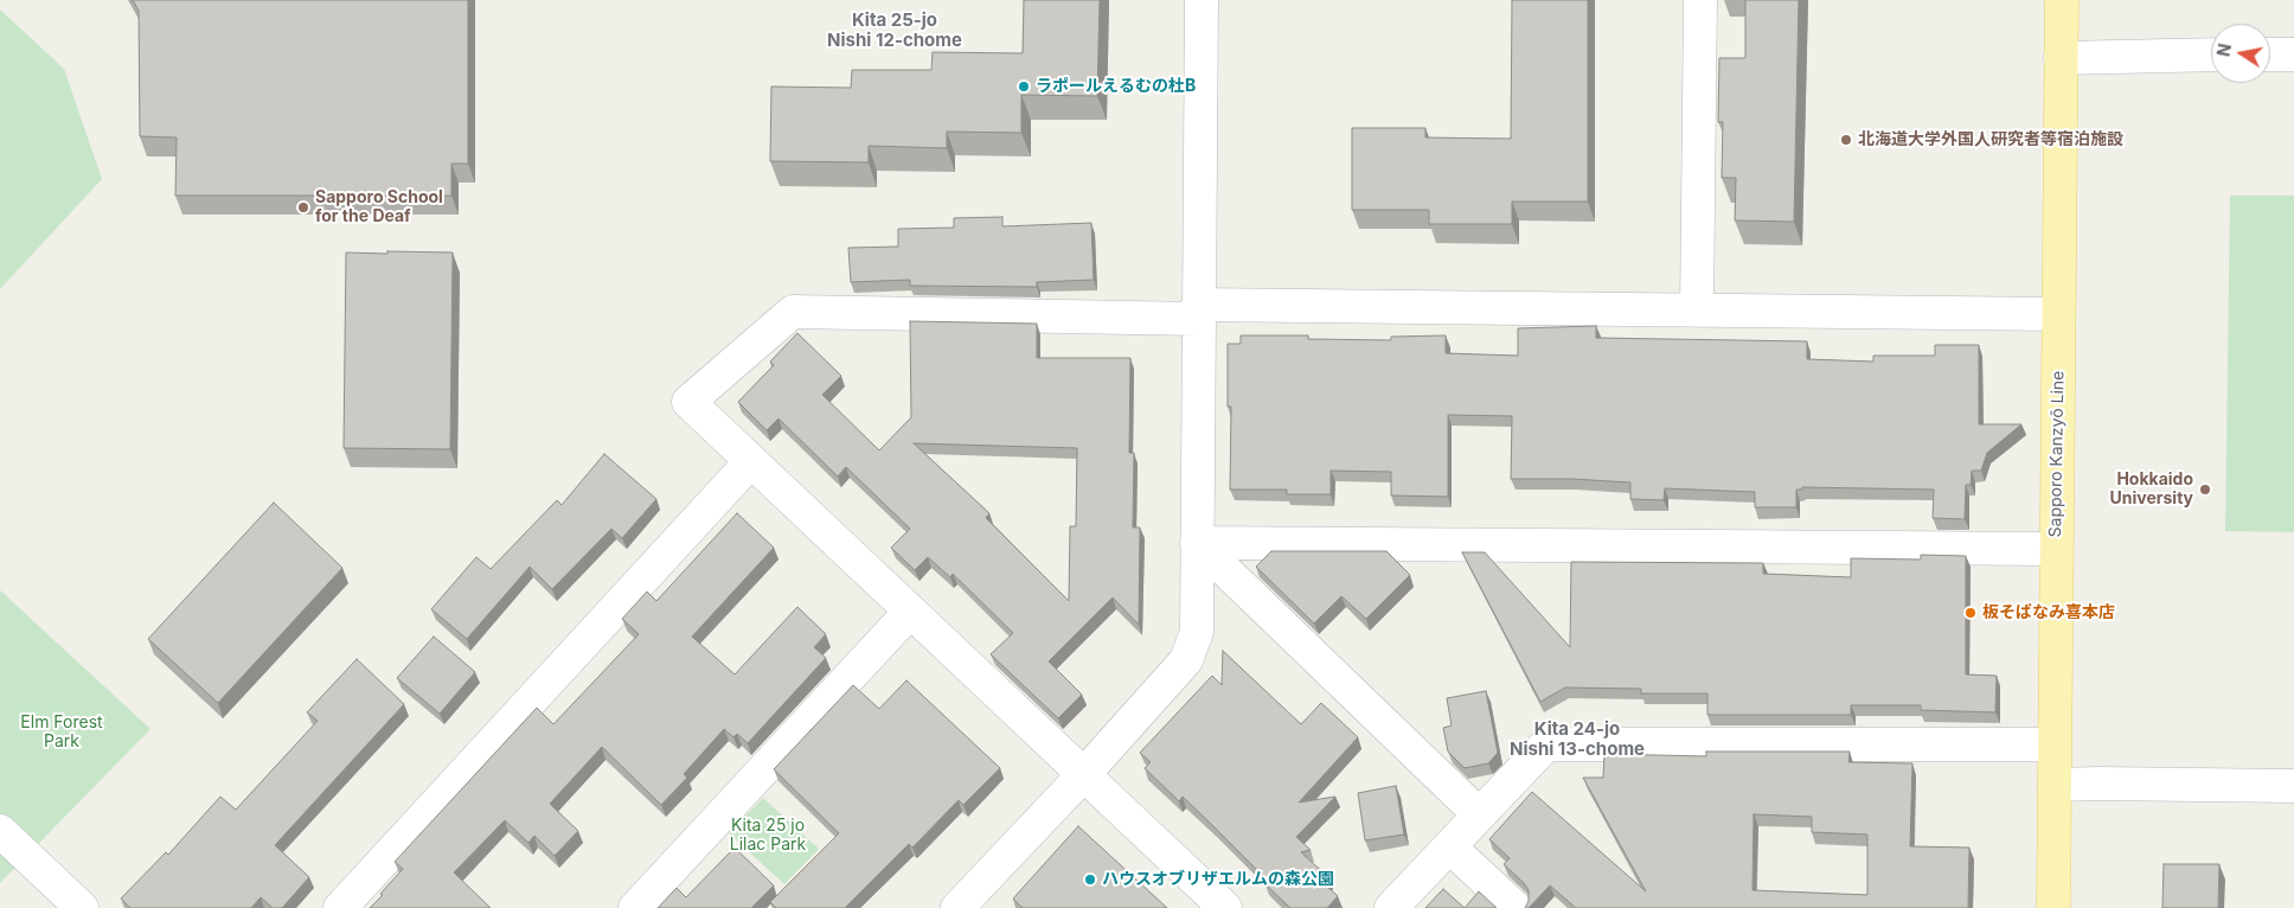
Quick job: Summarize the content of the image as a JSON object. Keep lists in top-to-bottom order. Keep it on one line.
{"streets":{"main road":["Sapporo Kanzyō Line"]},"districts":["Kita 25-jo Nishi 12-chome","Kita 24-jo Nishi 13-chome"],"parks":["Elm Forest Park","Kita 25 jo Lilac Park"],"places":["ラポールえるむの杜B","北海道大学外国人研究者等宿泊施設","Sapporo School for the Deaf","Hokkaido University","板そばなみ喜本店","ハウスオブリザエルムの森公園"],"north":"left"}
